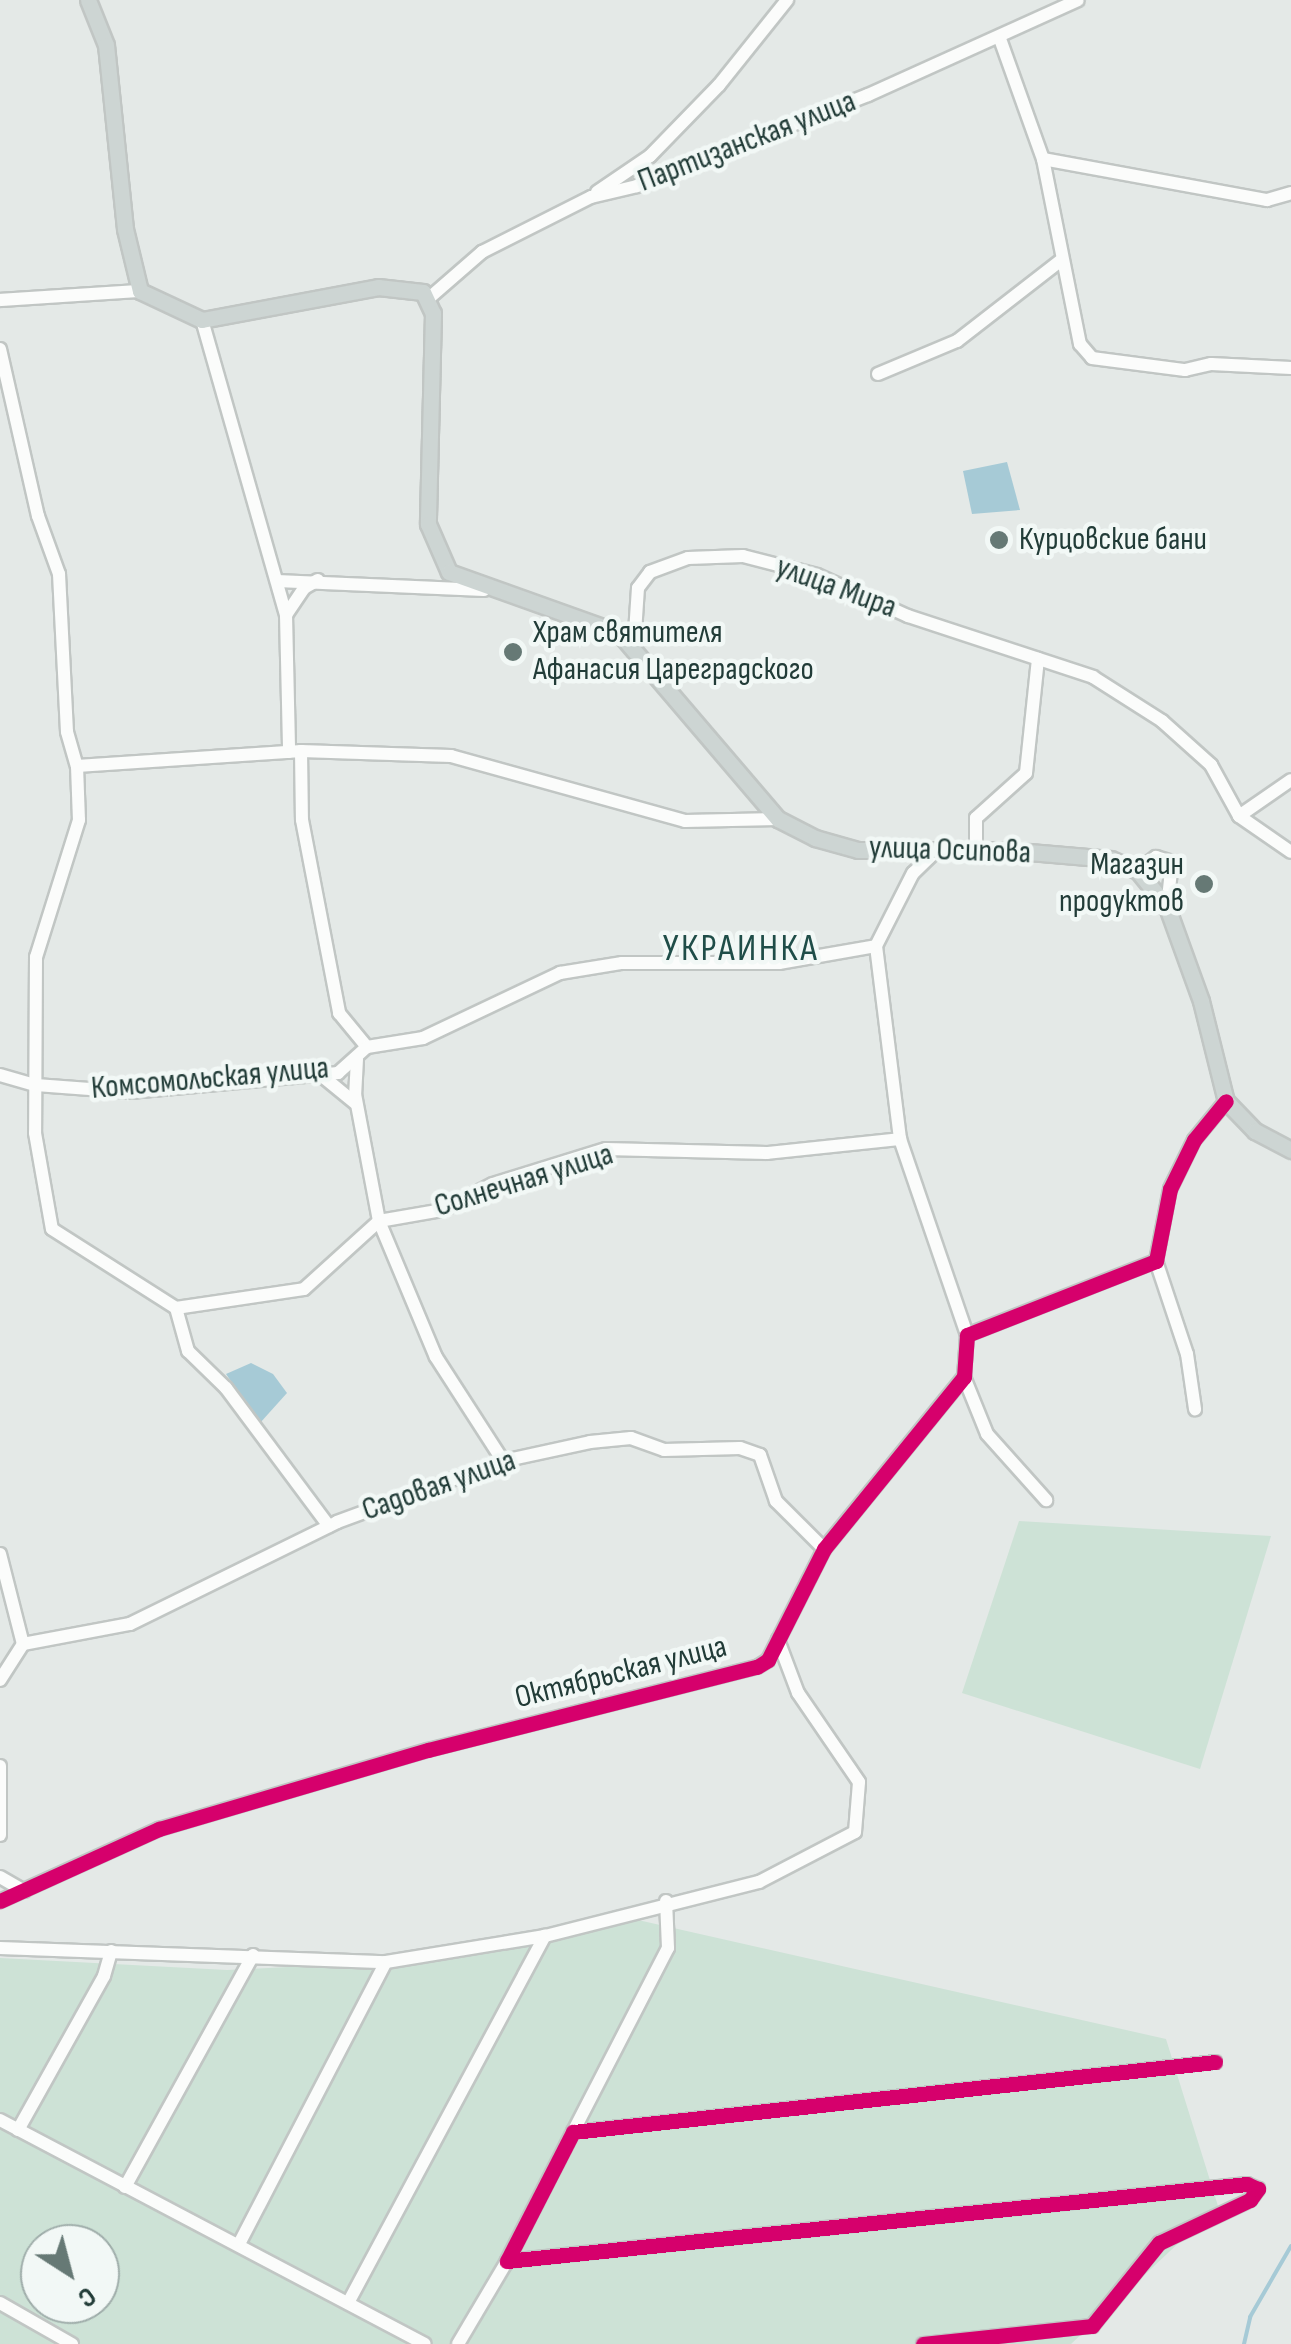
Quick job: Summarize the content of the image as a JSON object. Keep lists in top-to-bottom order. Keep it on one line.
{"streets":{"main road":["улица Осипова"],"street":["Партизанская улица","улица Мира","Комсомольская улица","Солнечная улица","Садовая улица","Октябрьская улица"]},"crossings":[["Партизанская улица","улица Осипова"],["улица Мира","улица Осипова"],["Садовая улица","Октябрьская улица"]],"districts":["УКРАИНКА"],"places":["Курцовские бани","Храм святителя Афанасия Цареградского","Магазин продуктов"],"north":"bottom right"}
